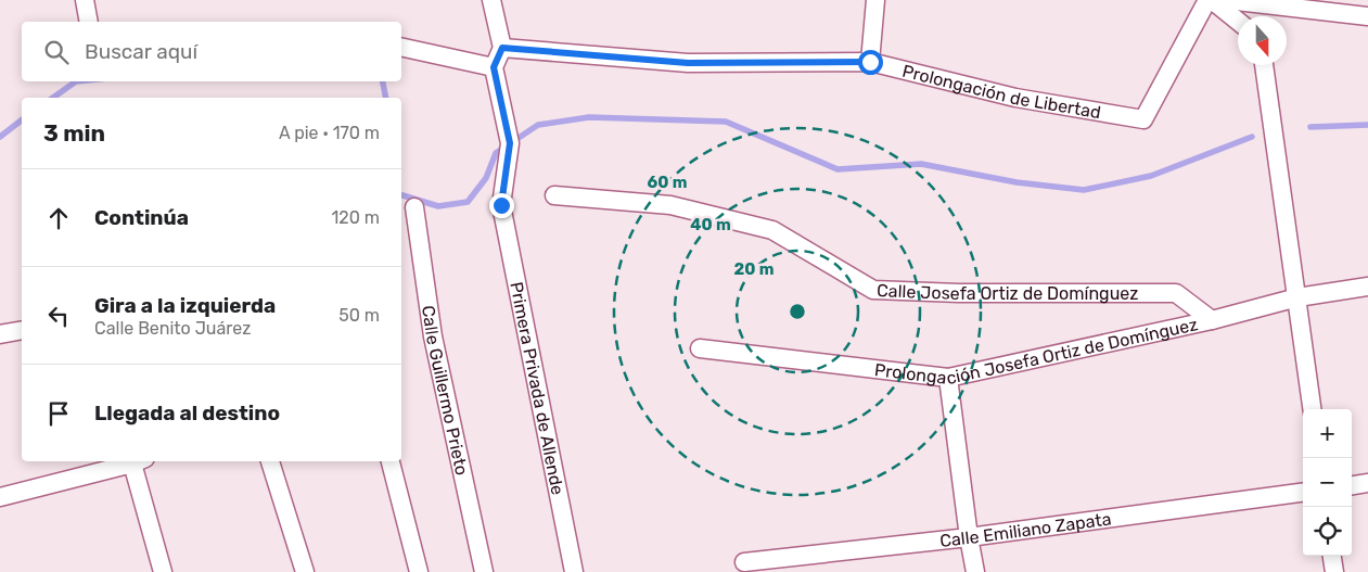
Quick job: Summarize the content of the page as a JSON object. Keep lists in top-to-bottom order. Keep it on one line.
{"streets":{"street":["Prolongación de Libertad","Calle Josefa Ortiz de Domínguez","Prolongación Josefa Ortiz de Domínguez","Primera Privada de Allende","Calle Guillermo Prieto","Calle Emiliano Zapata"]},"crossings":[["Calle Josefa Ortiz de Domínguez","Prolongación Josefa Ortiz de Domínguez"]],"north":"bottom","page":{"search":"Buscar aquí","heading":["3 min","A pie · 170 m"],"list":[["Continúa","120 m"],["Gira a la izquierda","Calle Benito Juárez","50 m"],"Llegada al destino"],"map_buttons":["+","−"]},"rings":["60 m","40 m","20 m"]}
